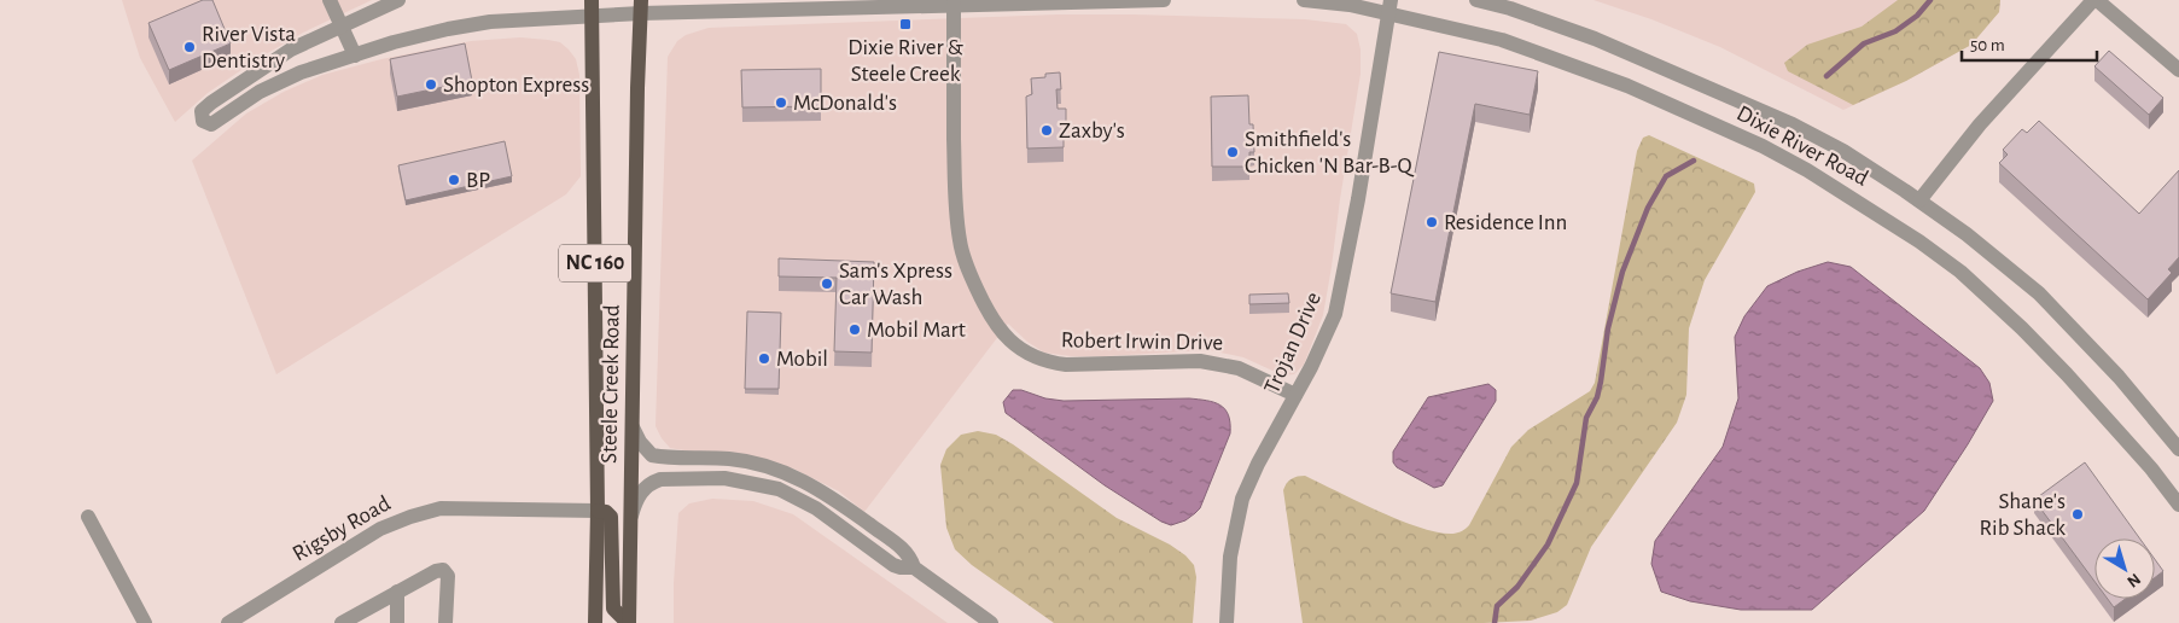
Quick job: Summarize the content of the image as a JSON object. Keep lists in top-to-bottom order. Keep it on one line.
{"streets":{"main road":["NC 160","Steele Creek Road"],"street":["Dixie River Road","Robert Irwin Drive","Trojan Drive","Rigsby Road"]},"crossings":[["Dixie River Road","Trojan Drive"],["Robert Irwin Drive","Trojan Drive"],["Steele Creek Road","Rigsby Road"]],"places":{"transit":["Dixie River & Steele Creek"],"other":["River Vista Dentistry","Shopton Express","McDonald's","Zaxby's","Smithfield's Chicken 'N Bar-B-Q","BP","Residence Inn","Sam's Xpress Car Wash","Mobil Mart","Mobil","Shane's Rib Shack"]},"scale_bar":"50 m","north":"bottom right"}
